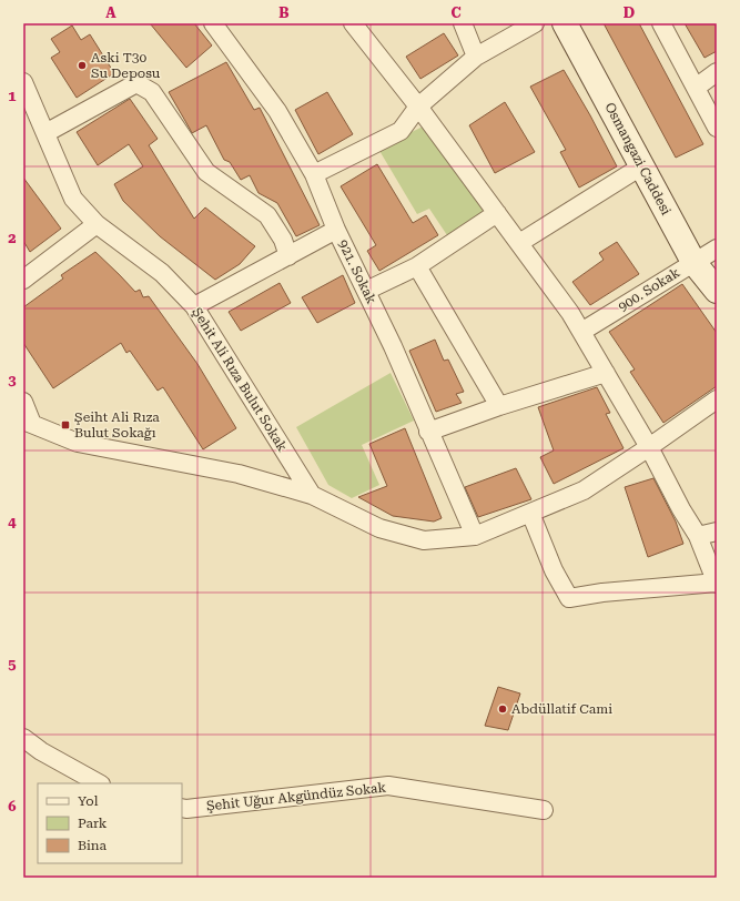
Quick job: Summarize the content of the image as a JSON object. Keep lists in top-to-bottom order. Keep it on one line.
{"streets":{"main road":["Osmangazi Caddesi"],"street":["921. Sokak","900. Sokak","Şehit Ali Rıza Bulut Sokak","Şehit Uğur Akgündüz Sokak"]},"crossings":[["Osmangazi Caddesi","900. Sokak"]],"places":{"other":["Aski T30 Su Deposu","Abdüllatif Cami"],"transit":["Şeiht Ali Rıza Bulut Sokağı"]},"legend":["Yol","Park","Bina"],"grid":{"columns":["A","B","C","D"],"rows":["1","2","3","4","5","6"]}}
